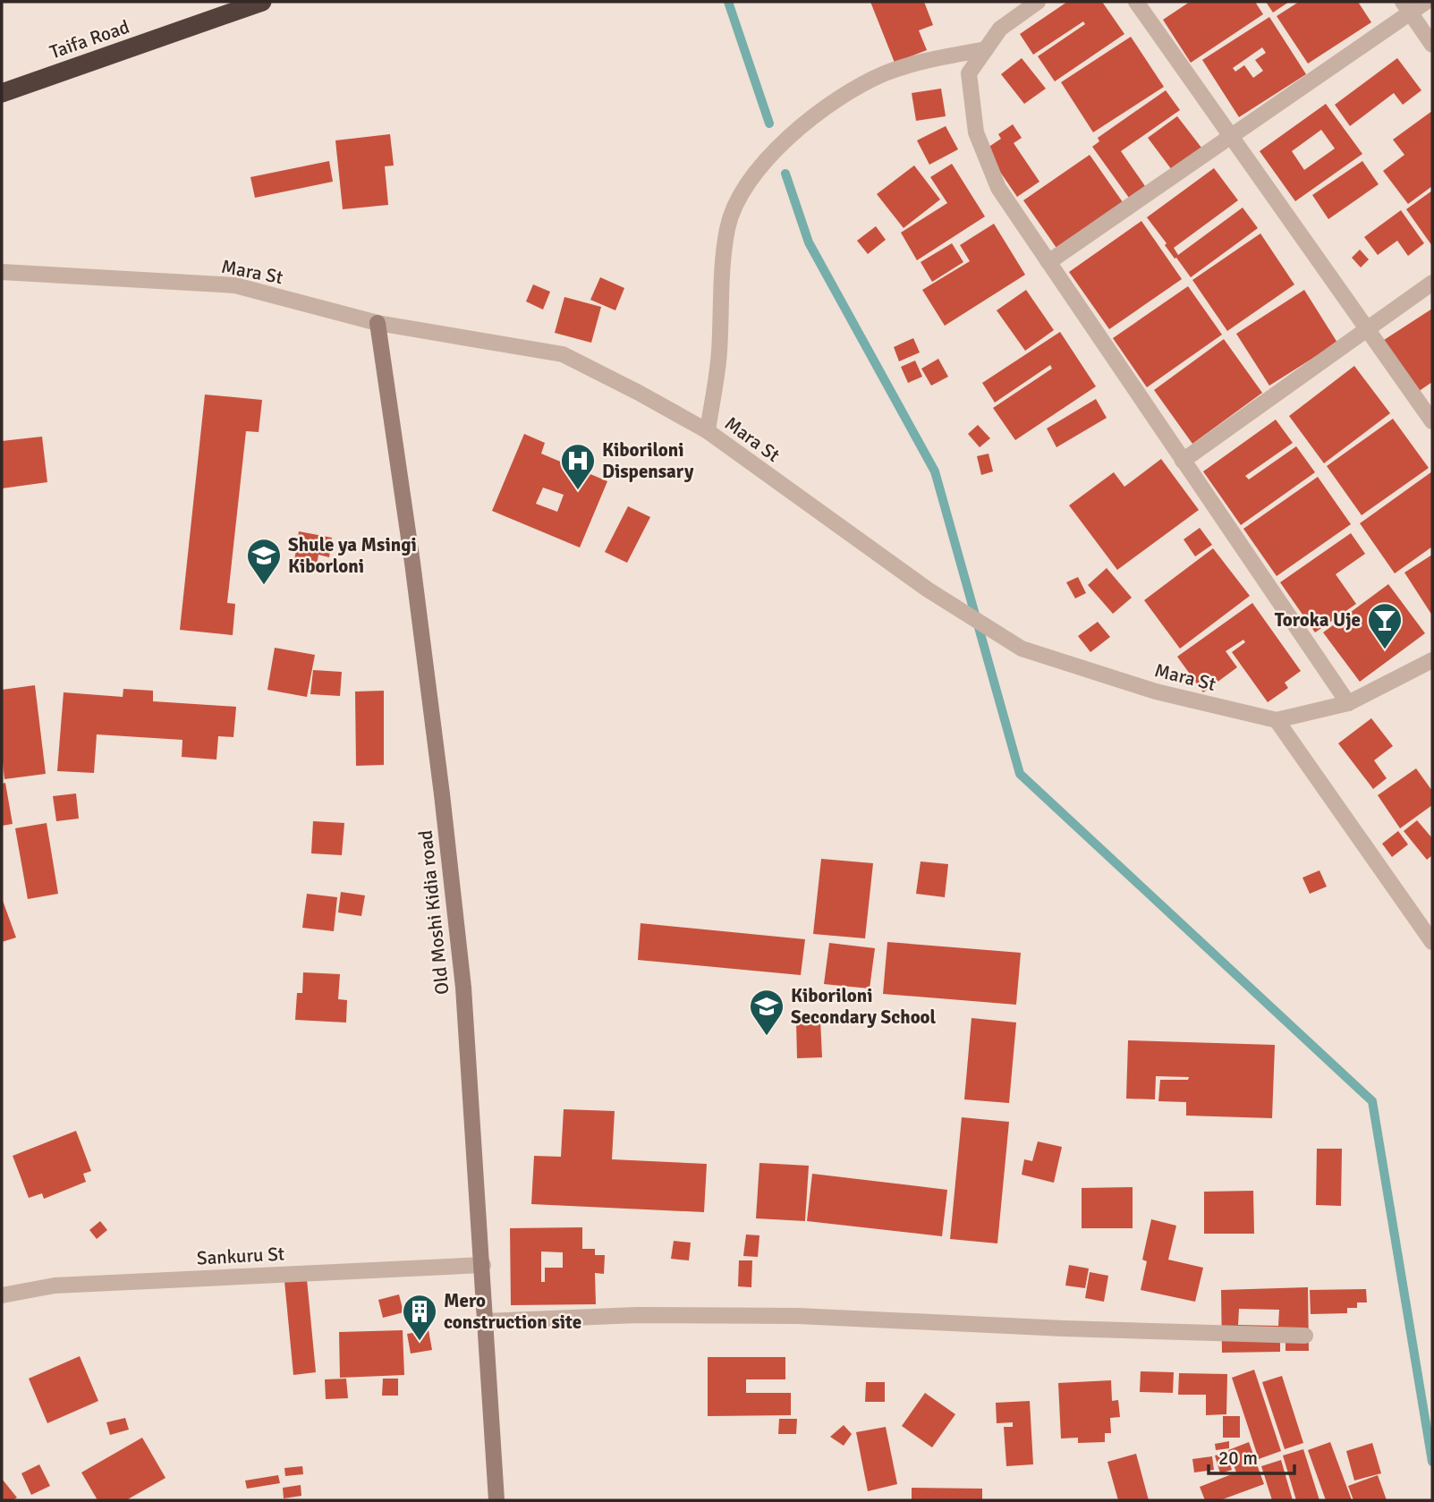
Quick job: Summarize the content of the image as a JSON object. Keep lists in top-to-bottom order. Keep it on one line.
{"streets":{"highway":["Taifa Road"],"street":["Mara St","Old Moshi Kidia road","Sankuru St"]},"crossings":[["Mara St","Old Moshi Kidia road"],["Old Moshi Kidia road","Sankuru St"]],"places":{"hospital":["Kiboriloni Dispensary"],"school or university":["Shule ya Msingi Kiborloni","Kiboriloni Secondary School"],"bar":["Toroka Uje"],"building":["Mero construction site"]},"scale_bar":"20 m"}
